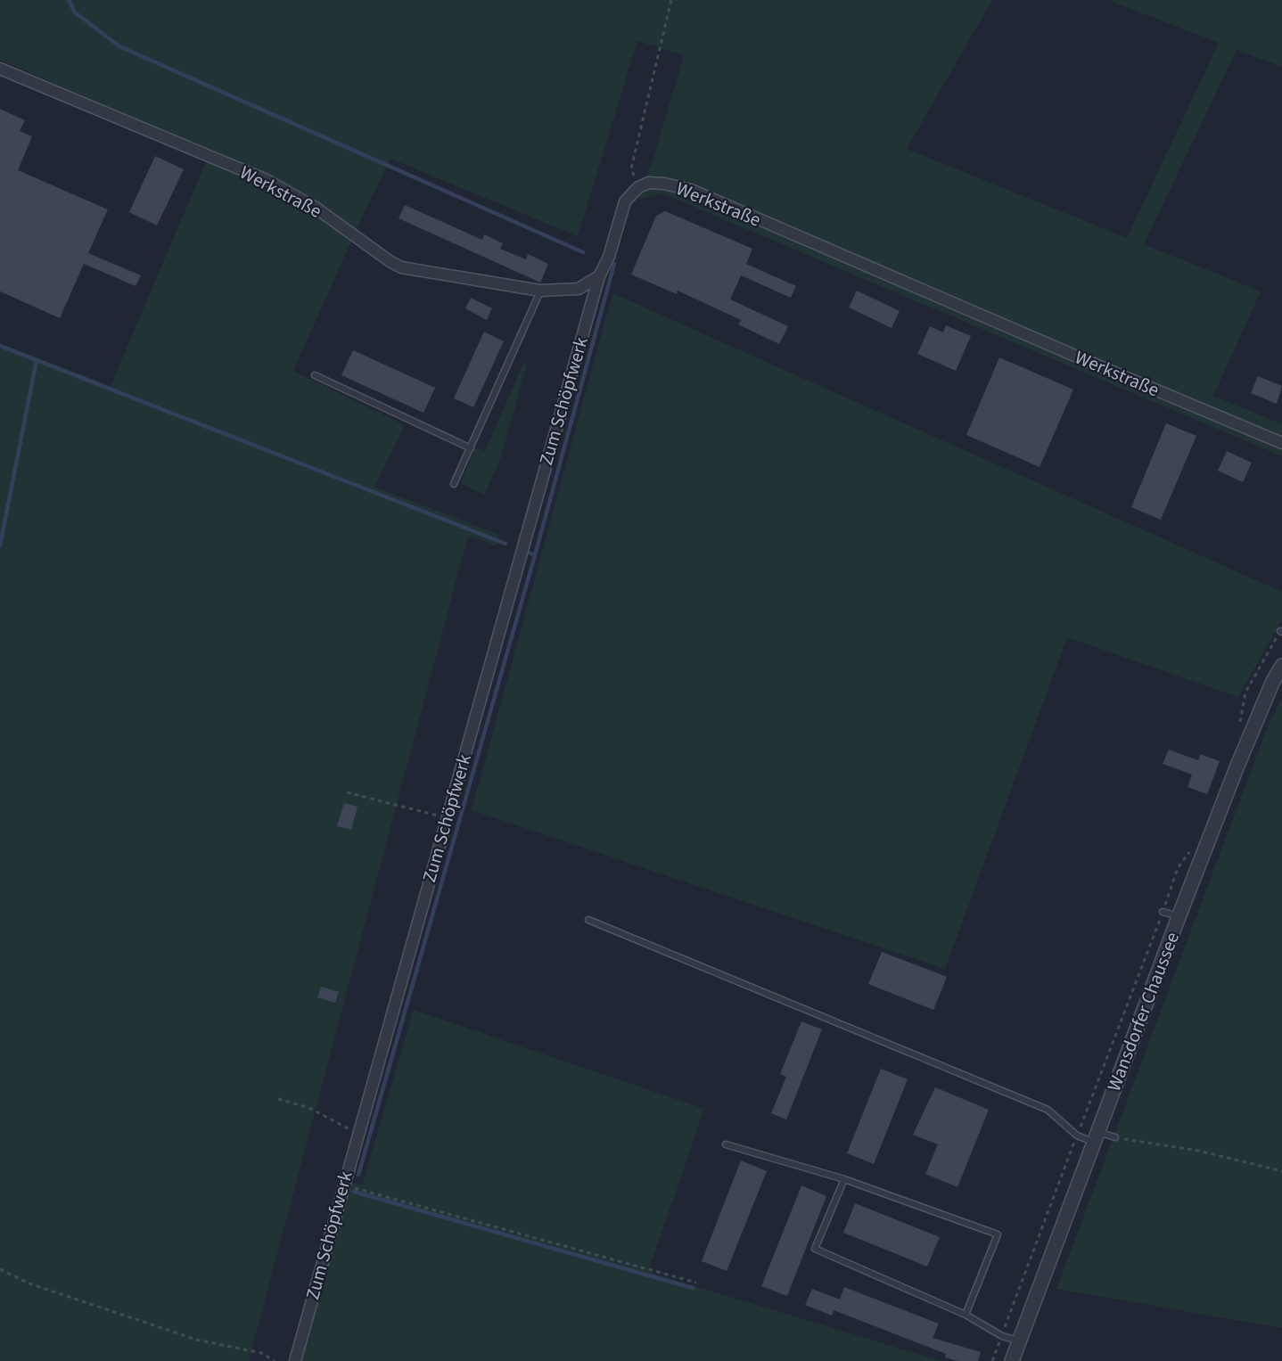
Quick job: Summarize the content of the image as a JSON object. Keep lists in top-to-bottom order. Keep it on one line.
{"streets":{"street":["Werkstraße","Zum Schöpfwerk","Wansdorfer Chaussee"]},"crossings":[["Werkstraße","Zum Schöpfwerk"]]}
